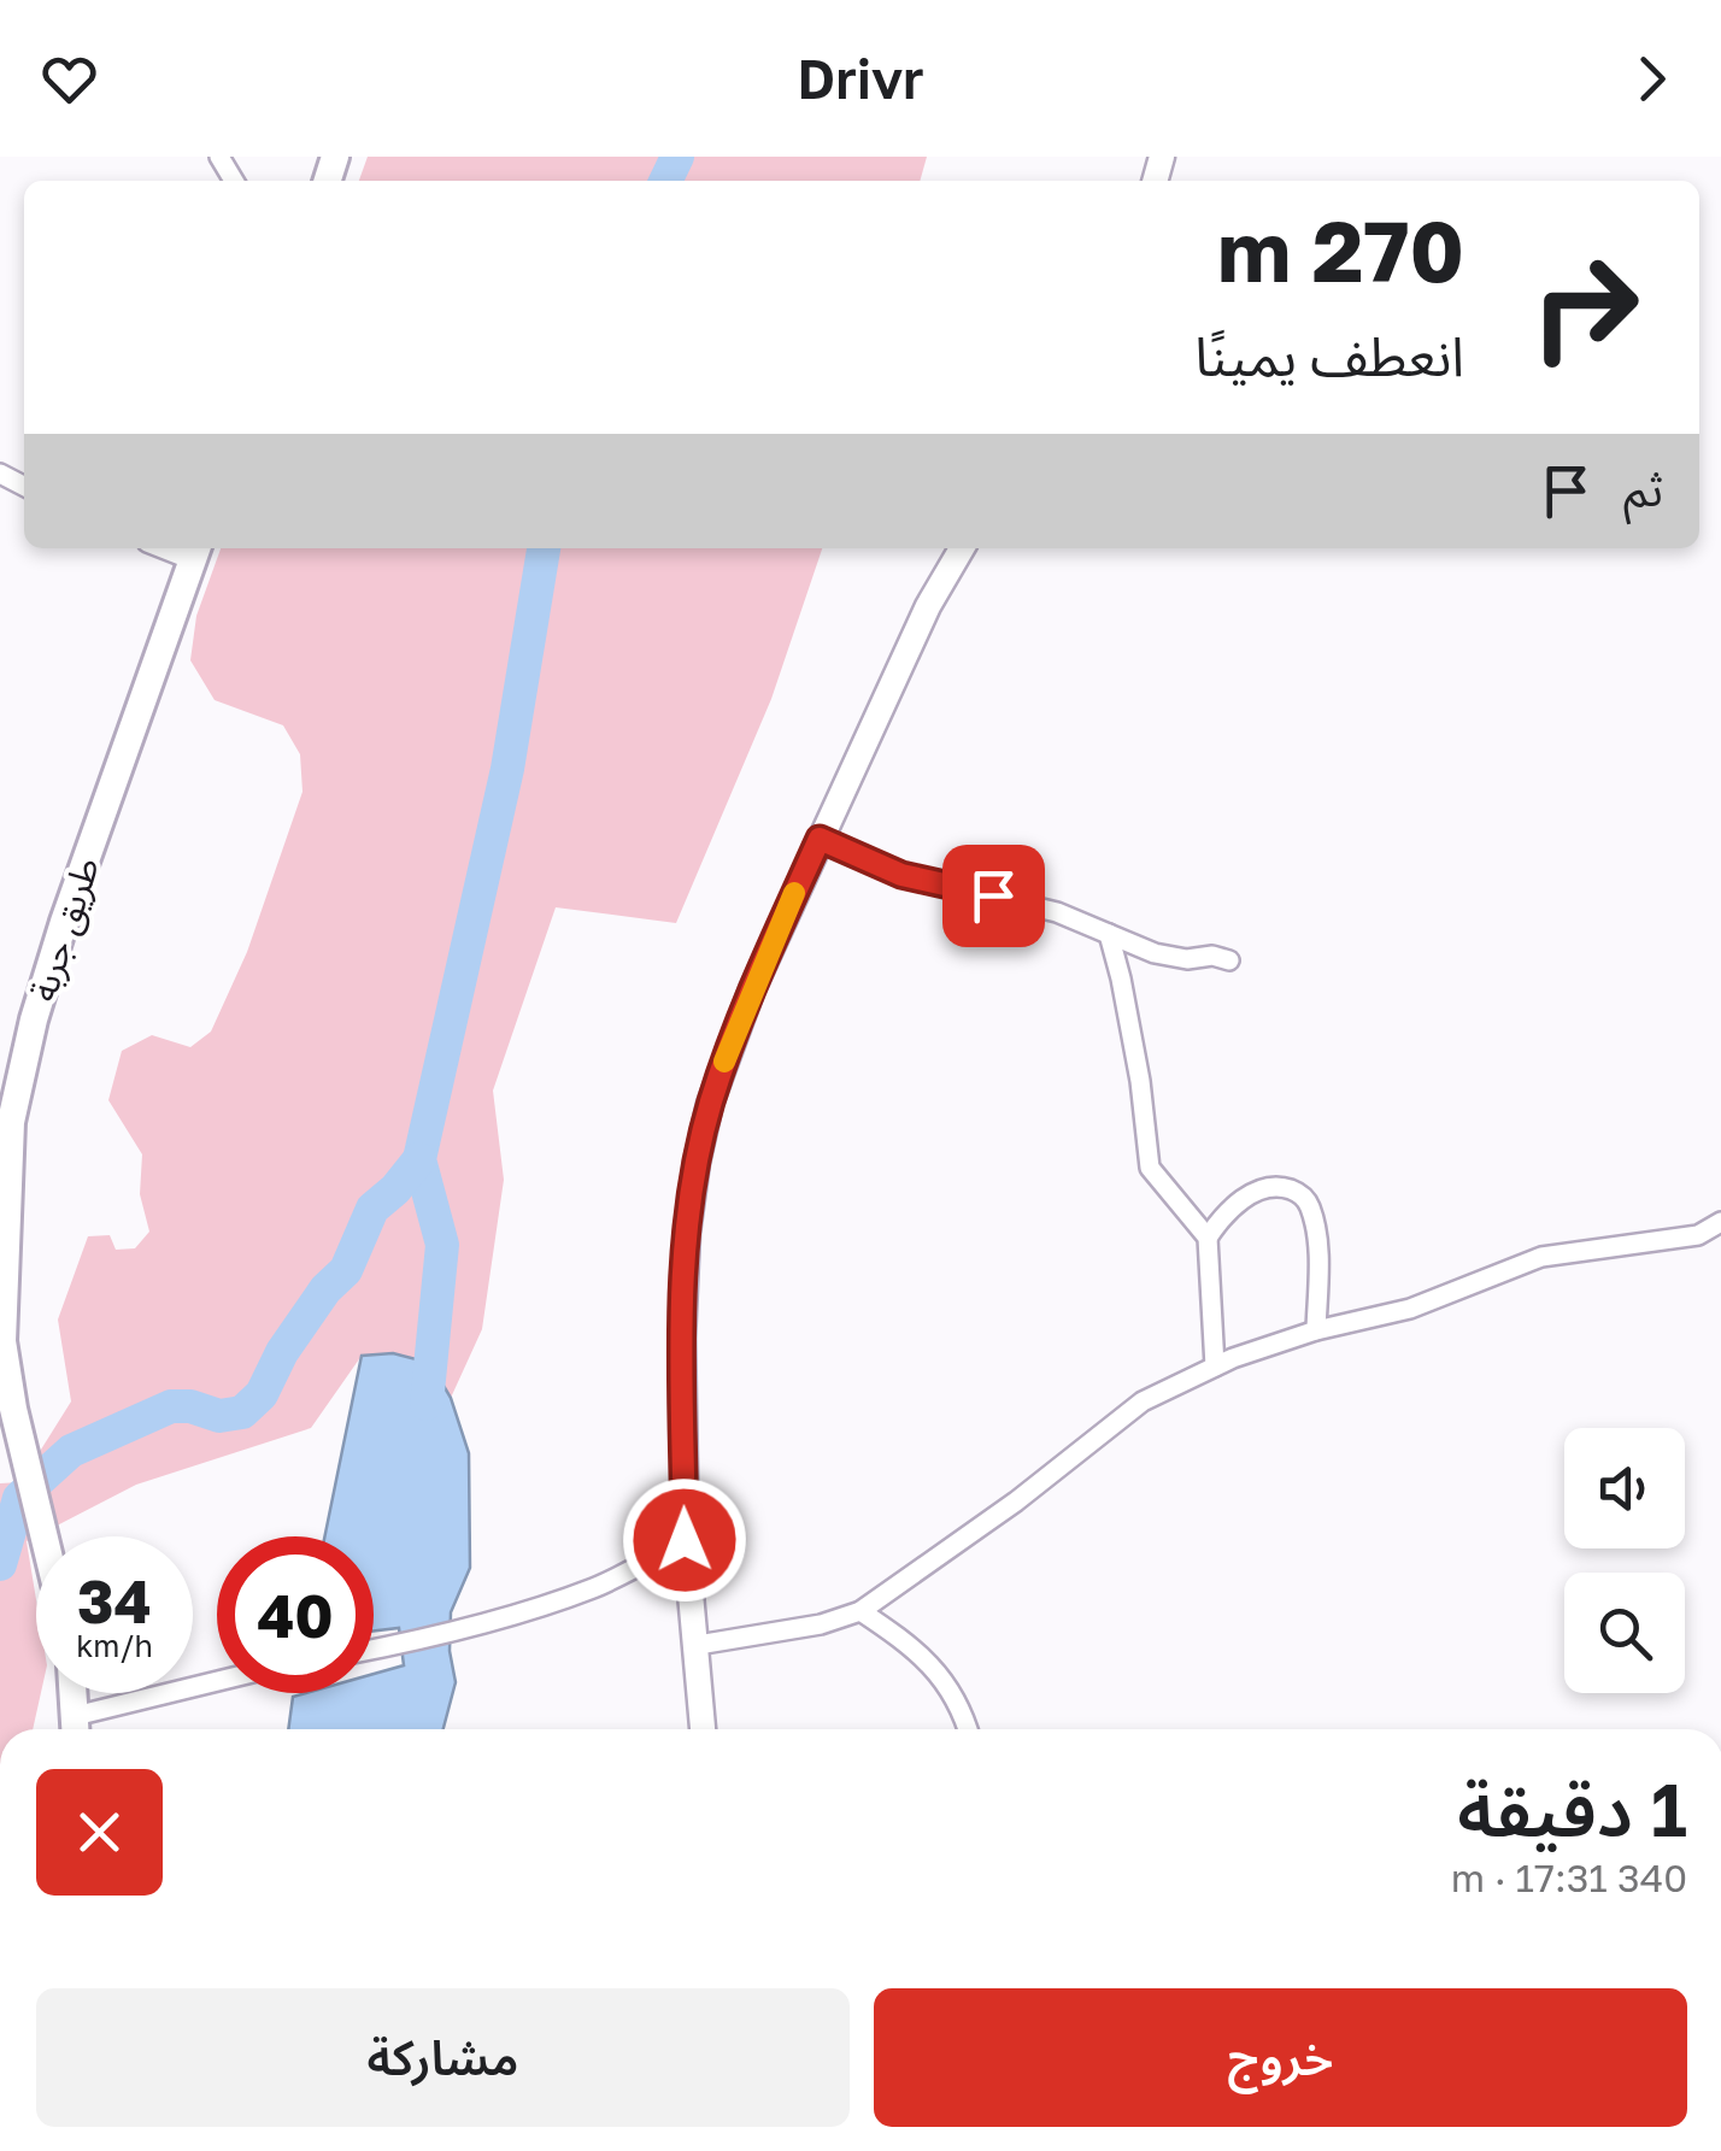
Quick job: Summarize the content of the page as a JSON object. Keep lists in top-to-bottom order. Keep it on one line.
{"streets":{"main road":["طريق جربة"]},"page":{"header":"Drivr","turn":["270 m","انعطف يمينًا"],"then":"ثم","speed":"34 km/h","limit":"40","heading":["1 دقيقة","340 m · 17:31"],"buttons":["خروج","مشاركة"]}}
